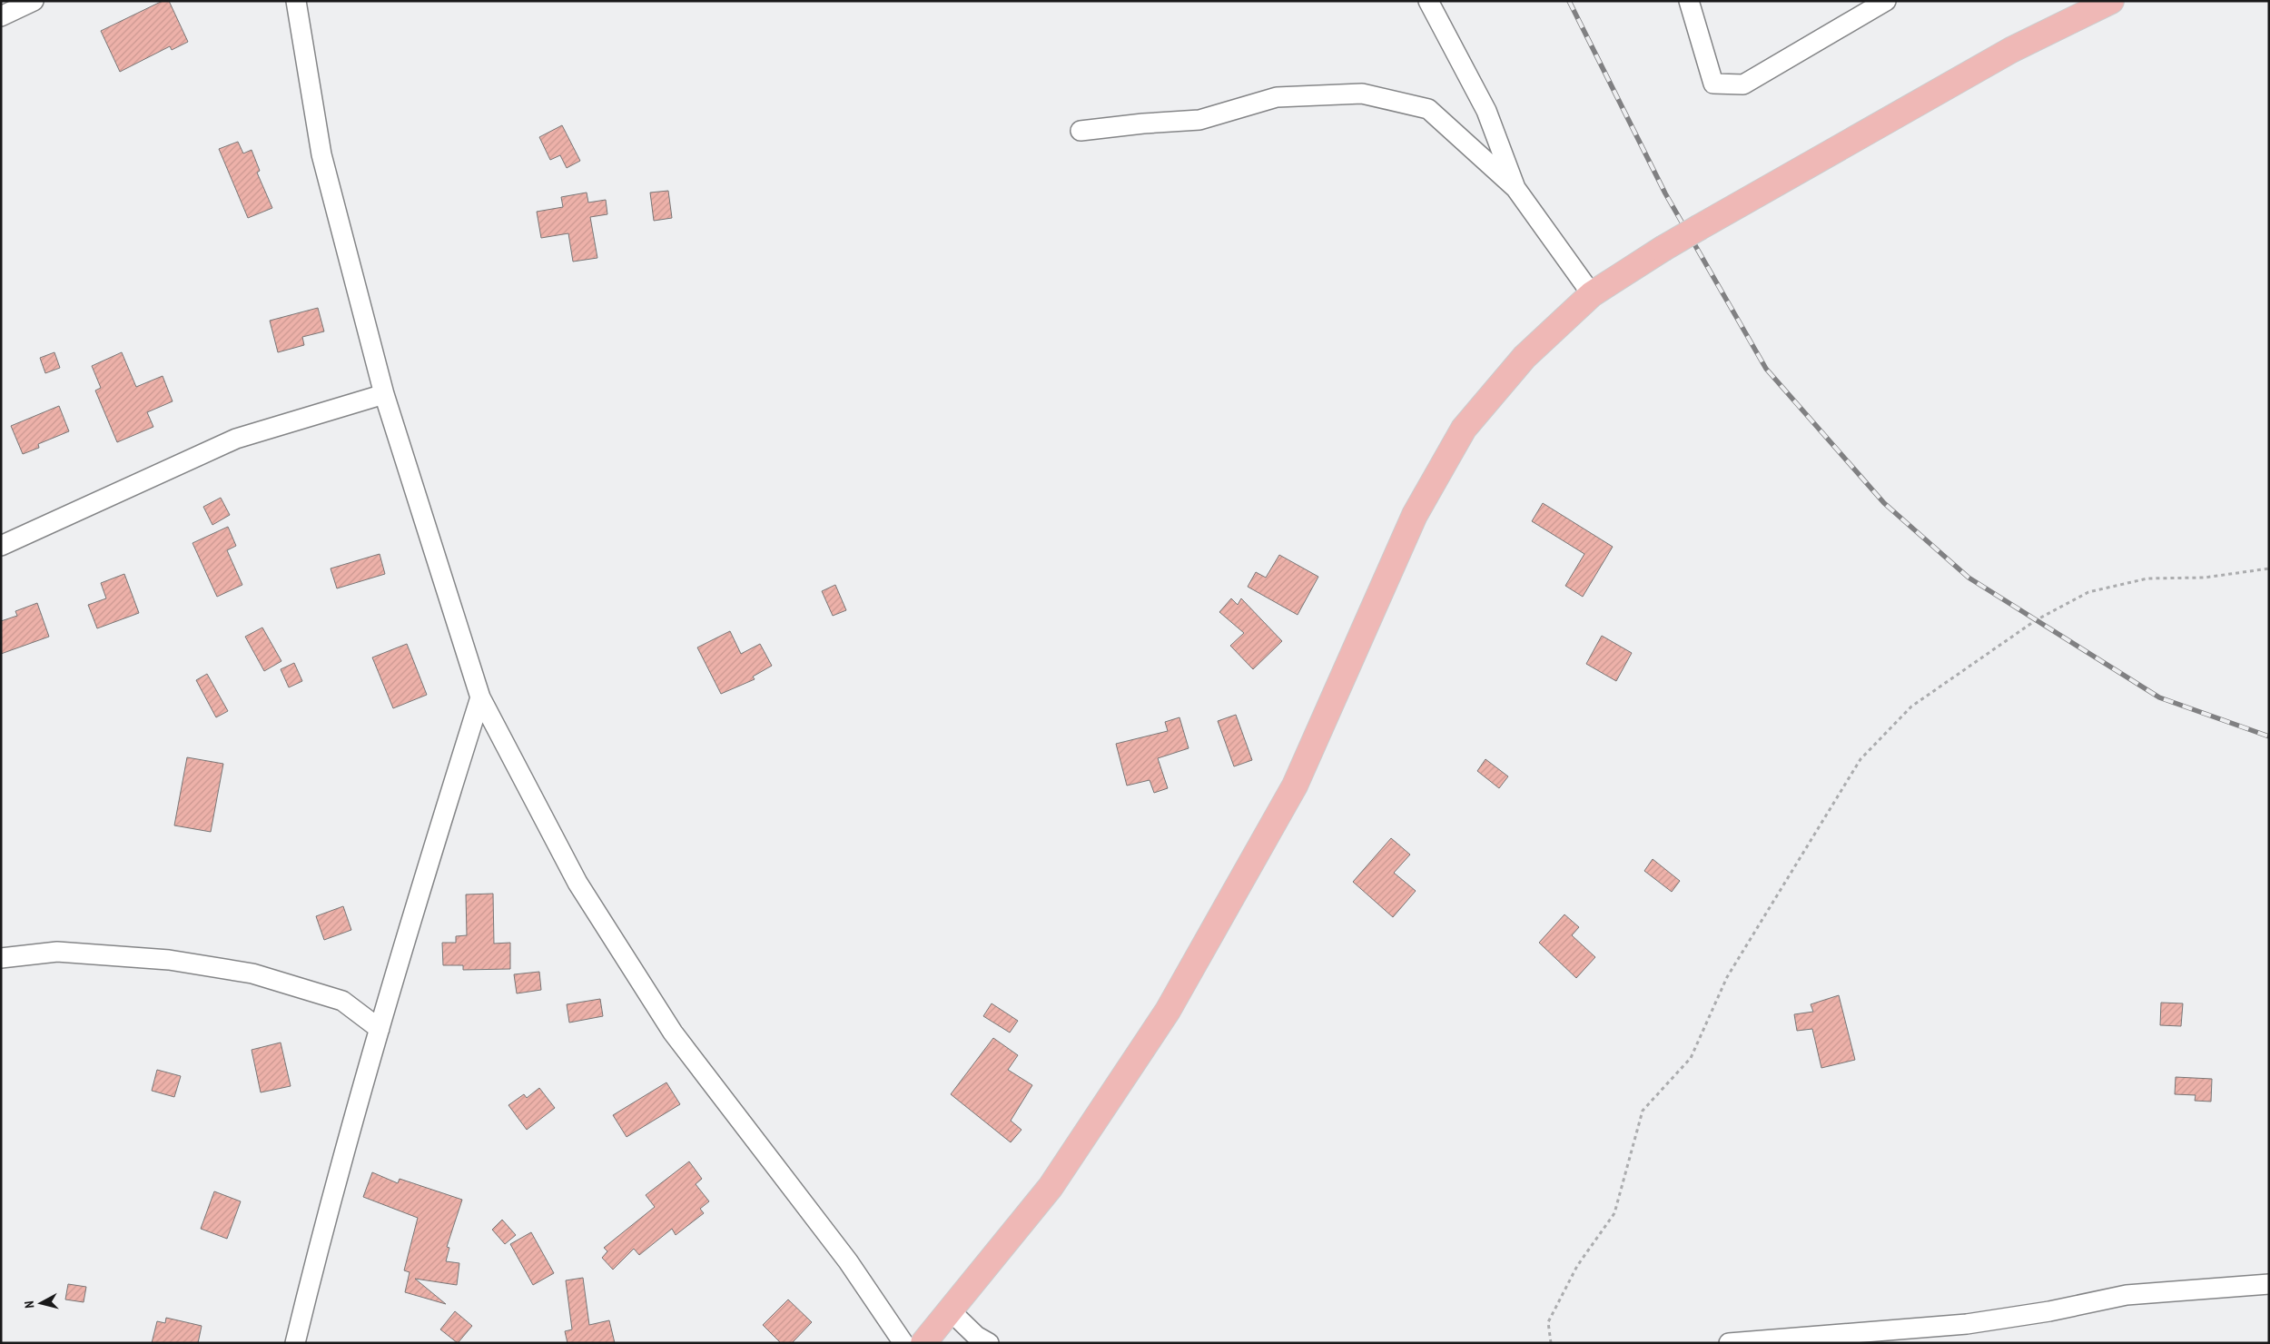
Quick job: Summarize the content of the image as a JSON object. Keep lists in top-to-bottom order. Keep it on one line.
{"north":"left"}
